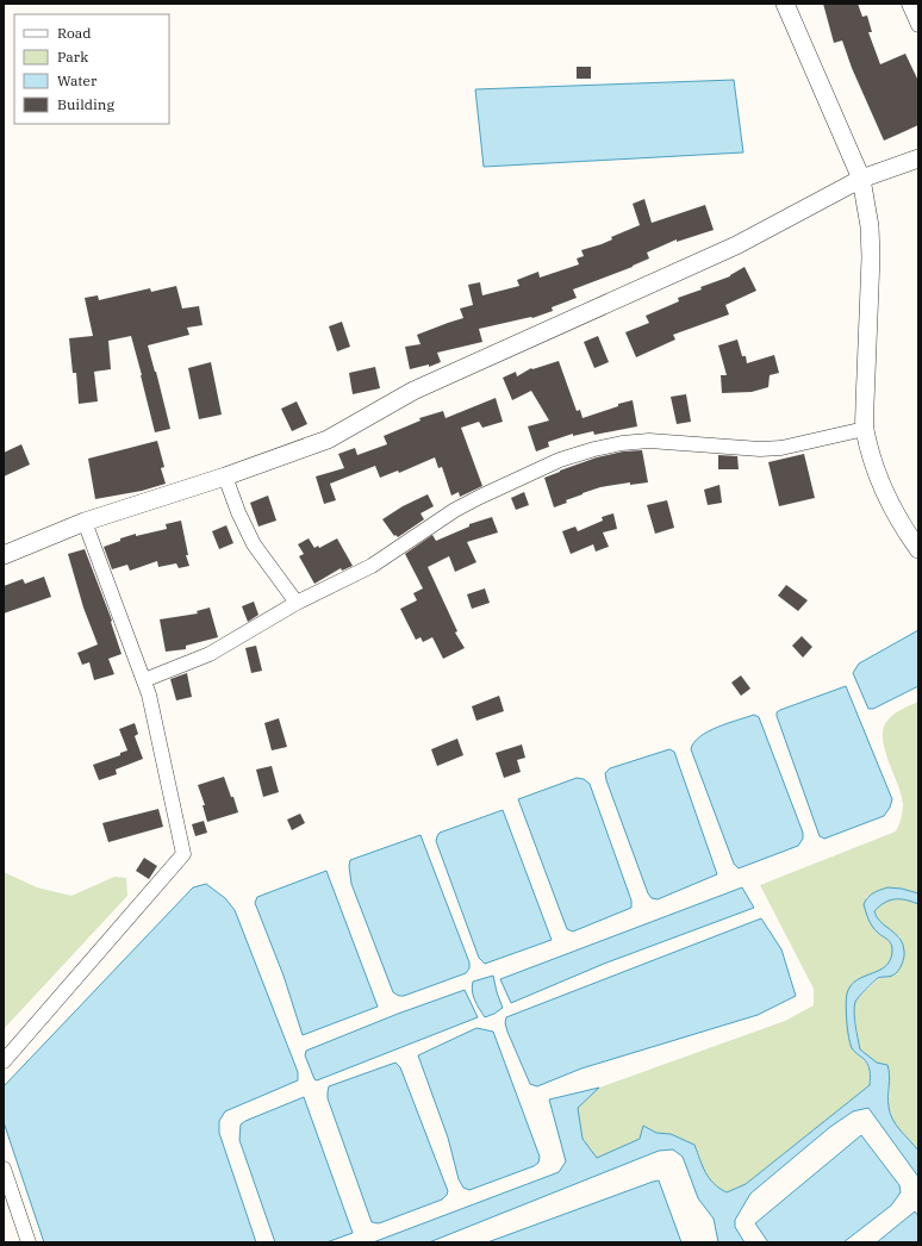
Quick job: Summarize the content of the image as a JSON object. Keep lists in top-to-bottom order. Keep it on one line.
{"legend":["Road","Park","Water","Building"]}
